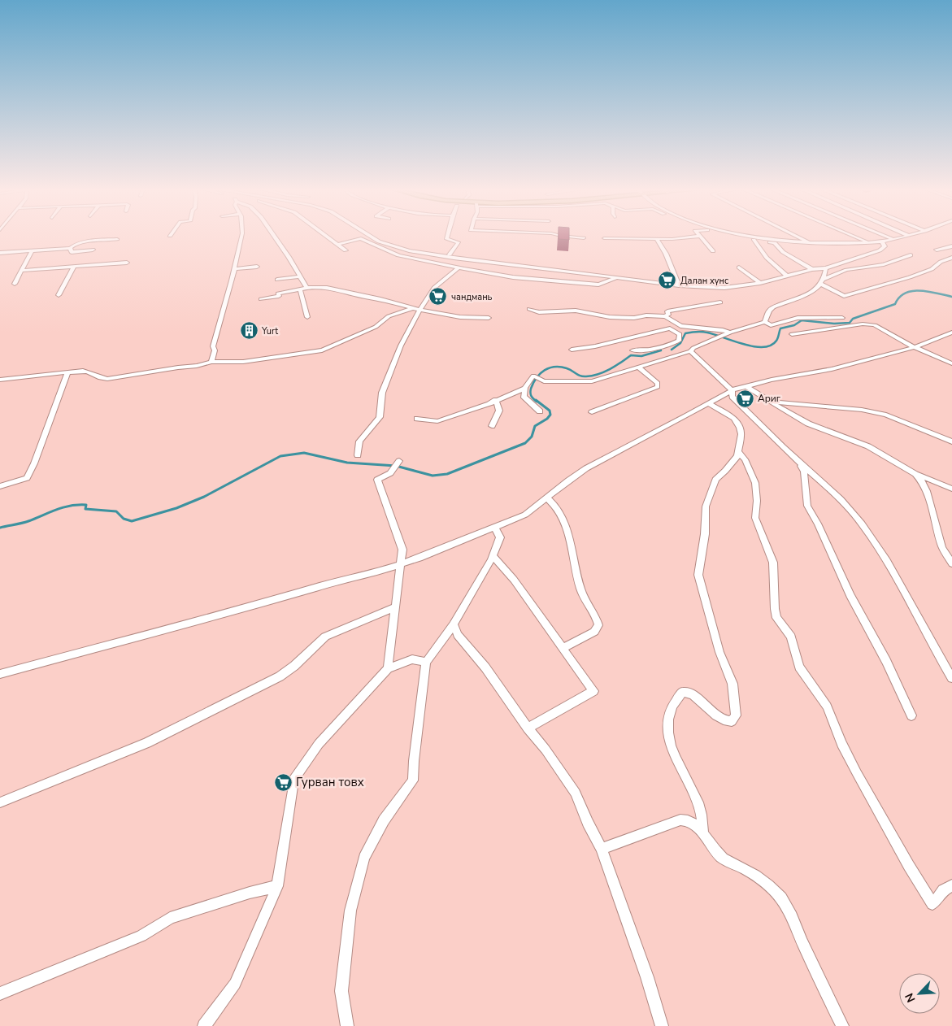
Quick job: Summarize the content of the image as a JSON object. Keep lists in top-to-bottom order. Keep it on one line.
{"places":{"supermarket":["Далан хүнс","чандмань","Ариг","Гурван товх"],"building":["Yurt"]},"north":"bottom left"}
